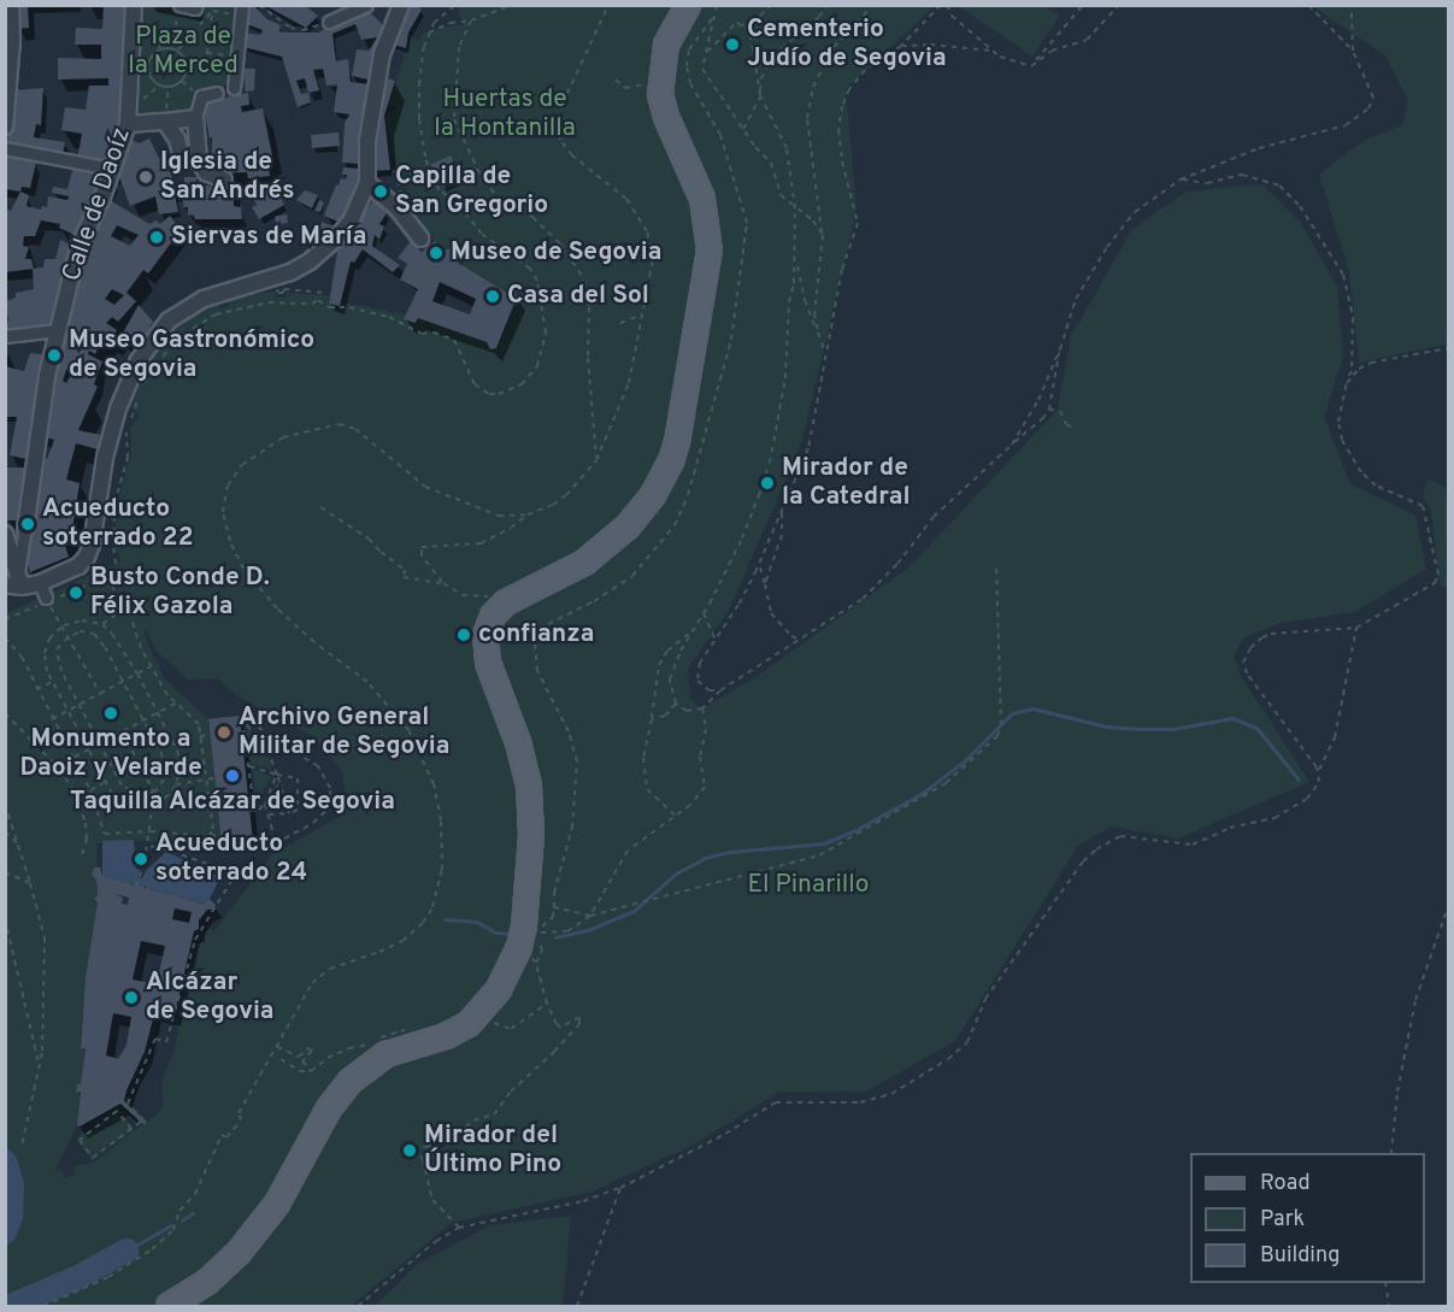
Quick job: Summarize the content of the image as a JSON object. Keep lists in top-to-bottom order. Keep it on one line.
{"streets":{"street":["Calle de Daoíz"]},"parks":["Plaza de la Merced","Huertas de la Hontanilla","El Pinarillo"],"places":["Cementerio Judío de Segovia","Iglesia de San Andrés","Capilla de San Gregorio","Siervas de María","Museo de Segovia","Casa del Sol","Museo Gastronómico de Segovia","Mirador de la Catedral","Acueducto soterrado 22","Busto Conde D. Félix Gazola","confianza","Monumento a Daoiz y Velarde","Archivo General Militar de Segovia","Taquilla Alcázar de Segovia","Acueducto soterrado 24","Alcázar de Segovia","Mirador del Último Pino"],"legend":["Road","Park","Building"]}
